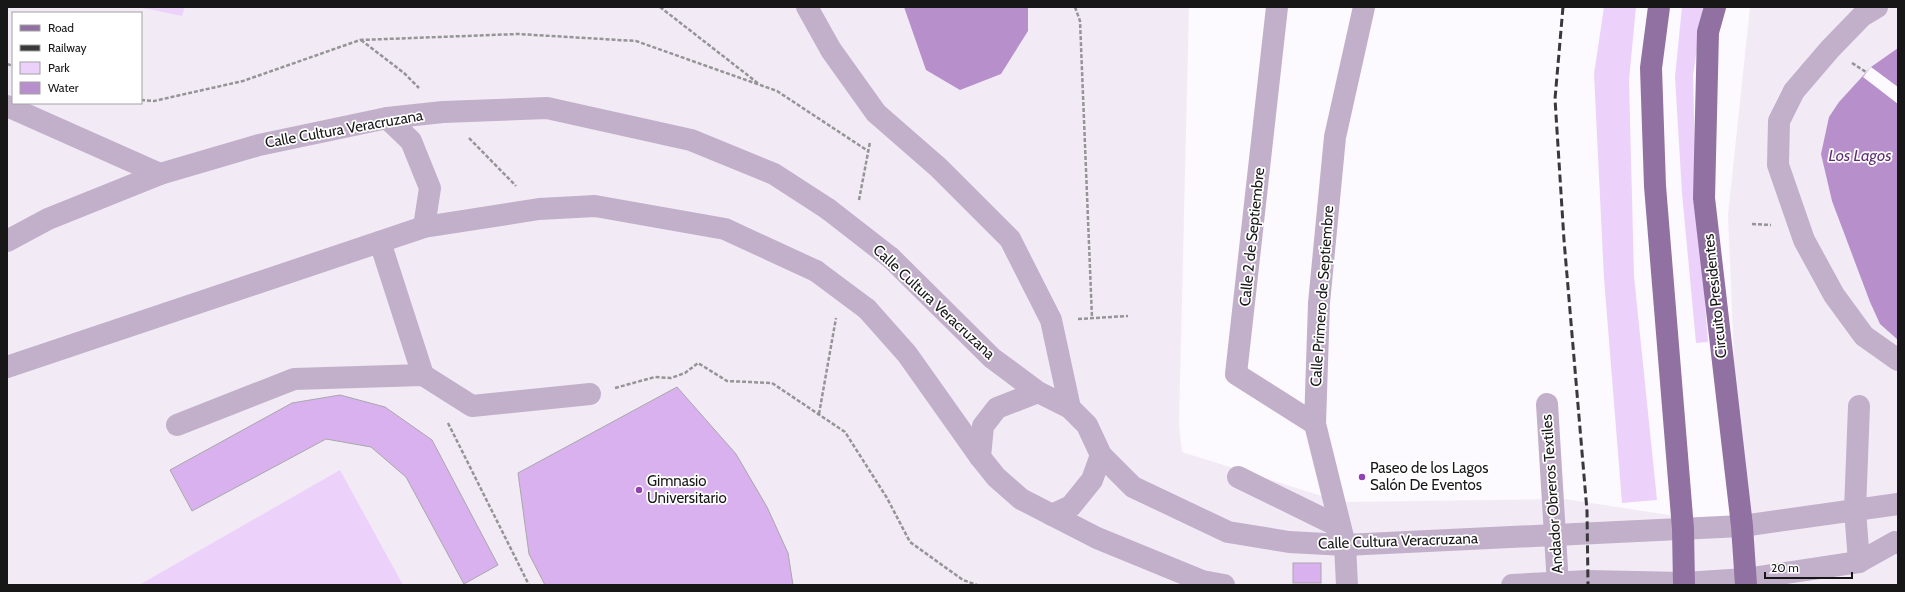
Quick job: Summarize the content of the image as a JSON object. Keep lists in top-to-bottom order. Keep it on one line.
{"streets":{"main road":["Circuito Presidentes"],"street":["Calle Cultura Veracruzana","Calle 2 de Septiembre","Calle Primero de Septiembre","Andador Obreros Textiles"]},"crossings":[["Calle Cultura Veracruzana","Calle Primero de Septiembre"],["Calle Cultura Veracruzana","Circuito Presidentes"],["Calle Cultura Veracruzana","Andador Obreros Textiles"],["Calle 2 de Septiembre","Calle Primero de Septiembre"]],"water":["Los Lagos"],"places":["Paseo de los Lagos Salón De Eventos","Gimnasio Universitario"],"legend":["Road","Railway","Park","Water"],"scale_bar":"20 m"}
